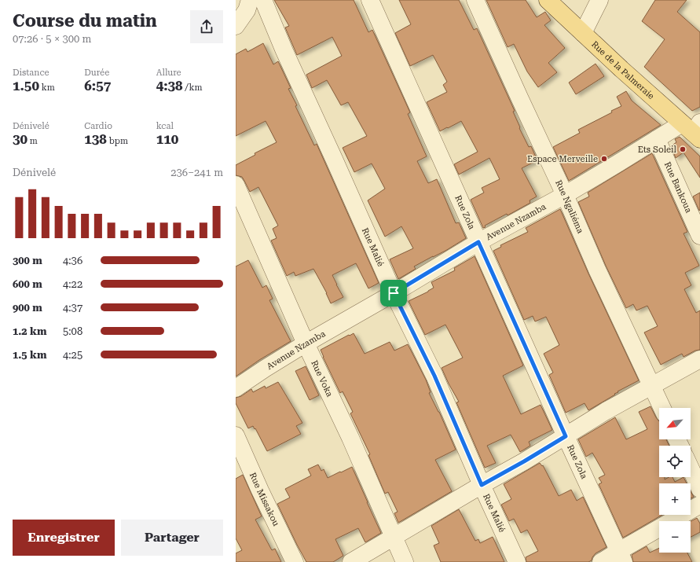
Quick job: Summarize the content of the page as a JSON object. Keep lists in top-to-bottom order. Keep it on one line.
{"streets":{"main road":["Rue de la Palmeraie"],"street":["Rue Bankoua","Rue Ngaliéma","Rue Zola","Avenue Nzamba","Rue Malié","Rue Voka","Rue Missakou"]},"crossings":[["Rue de la Palmeraie","Avenue Nzamba"],["Rue Bankoua","Avenue Nzamba"],["Rue Ngaliéma","Avenue Nzamba"],["Rue Zola","Avenue Nzamba"],["Avenue Nzamba","Rue Malié"],["Avenue Nzamba","Rue Voka"]],"places":["Ets Soleil","Espace Merveille"],"north":"bottom left","page":{"heading":["Course du matin","07:26 · 5 × 300 m"],"stats":[["Distance","1.50 km"],["Durée","6:57"],["Allure","4:38 /km"],["Dénivelé","30 m"],["Cardio","138 bpm"],["kcal","110"]],"chart":["Dénivelé","236–241 m"],"list":[{"name":"300 m","note":"4:36"},{"name":"600 m","note":"4:22"},{"name":"900 m","note":"4:37"},{"name":"1.2 km","note":"5:08"},{"name":"1.5 km","note":"4:25"}],"map_buttons":["+","−"],"buttons":["Enregistrer","Partager"]}}
